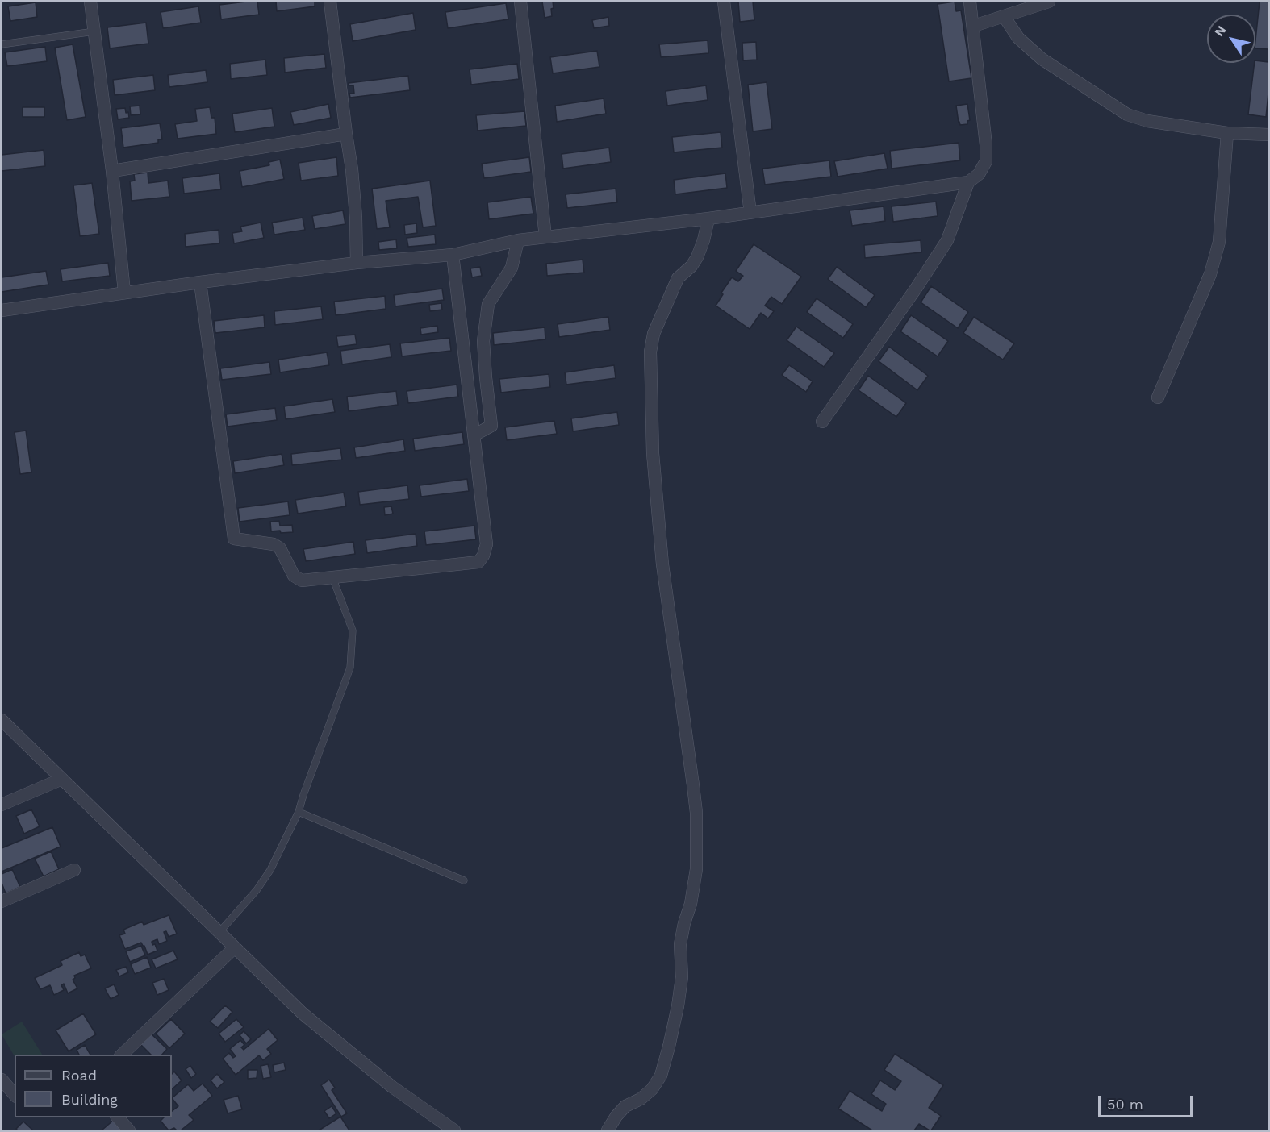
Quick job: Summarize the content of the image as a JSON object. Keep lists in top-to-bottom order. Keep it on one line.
{"legend":["Road","Building"],"scale_bar":"50 m","north":"top left"}
